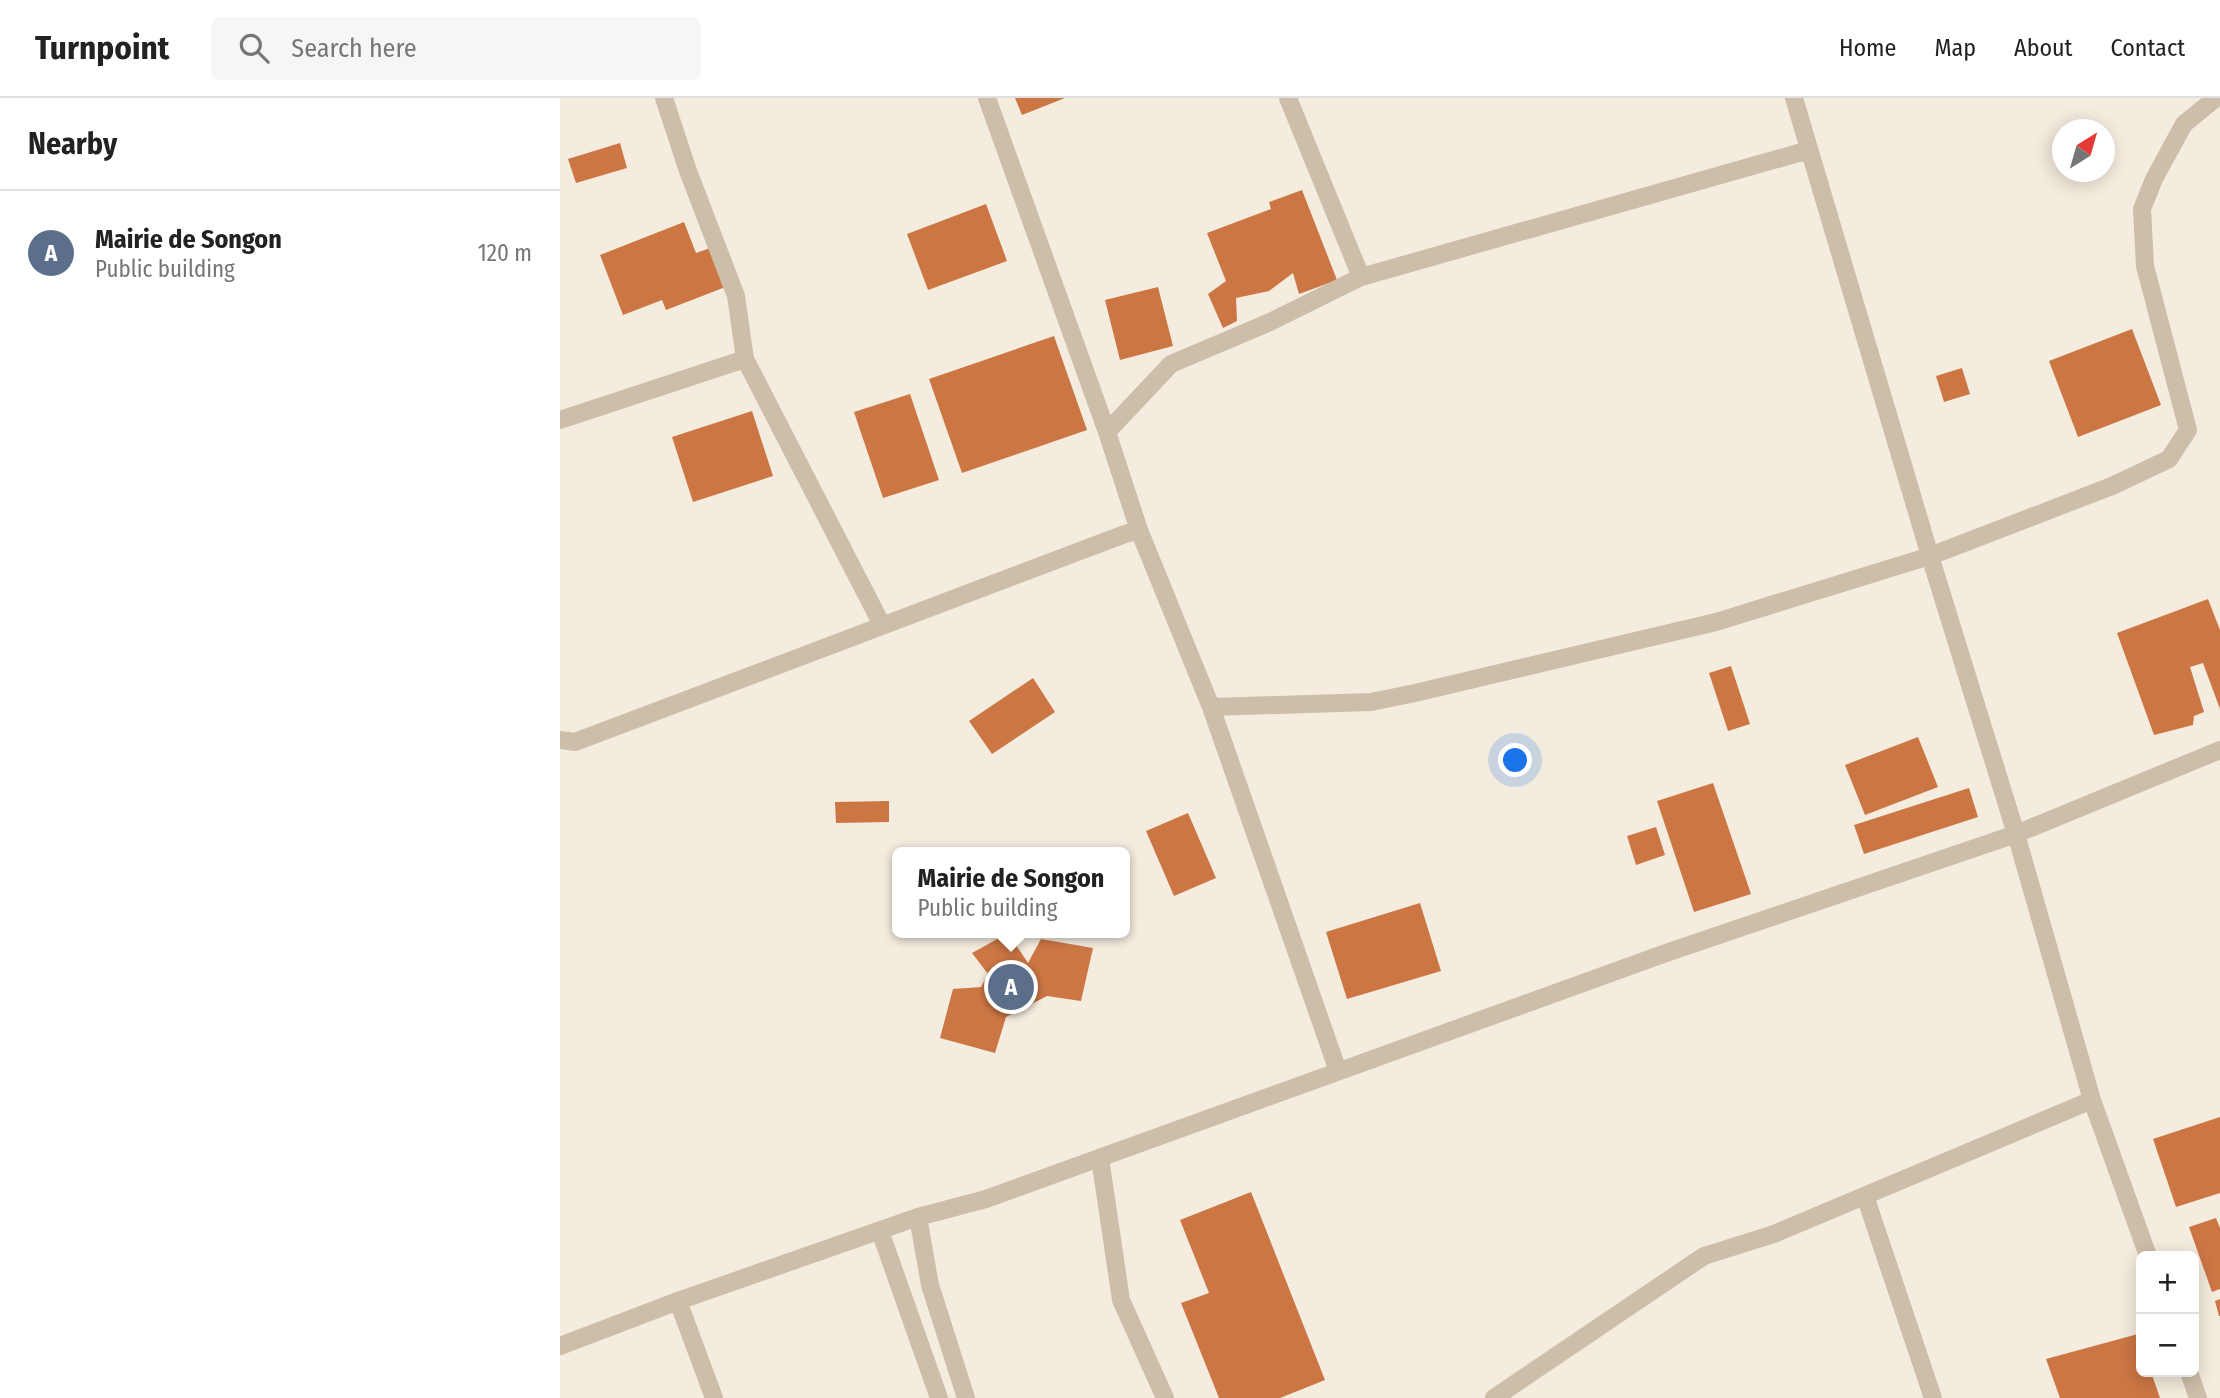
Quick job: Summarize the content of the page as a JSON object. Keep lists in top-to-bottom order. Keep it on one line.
{"north":"top right","page":{"header":"Turnpoint","search":"Search here","nav":["Home","Map","About","Contact"],"heading":"Nearby","list":[{"mark":"A","name":"Mairie de Songon","note":"Public building","value":"120 m"}],"popup":["Mairie de Songon","Public building"],"pins":"A","map_buttons":["+","−"]}}
